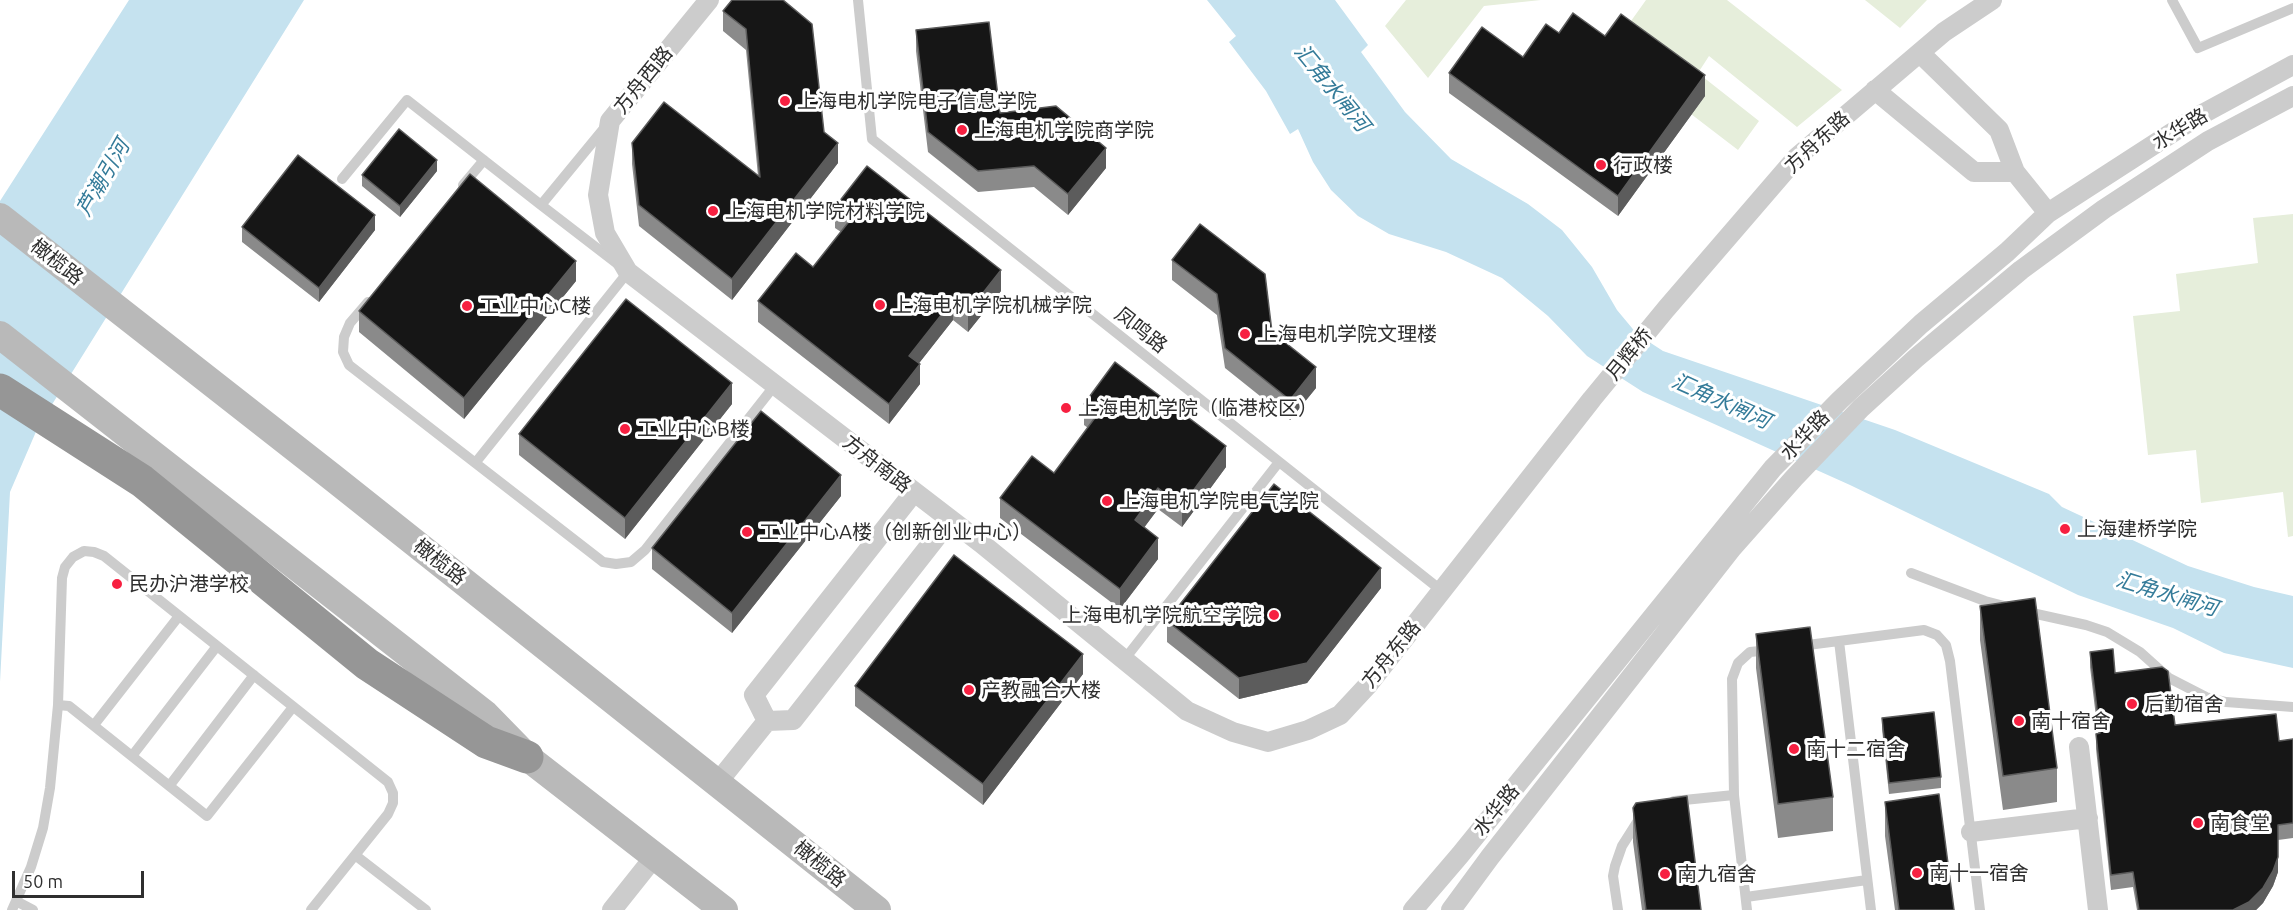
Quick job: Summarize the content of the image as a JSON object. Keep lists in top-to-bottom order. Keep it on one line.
{"streets":{"main road":["橄榄路"],"street":["方舟西路","水华路","方舟东路","月辉桥","方舟南路"],"lane":["凤鸣路"]},"crossings":[["方舟西路","方舟南路"],["方舟东路","凤鸣路"],["方舟东路","月辉桥"],["方舟东路","方舟南路"]],"water":["汇角水闸河","芦潮引河"],"places":["上海电机学院电子信息学院","上海电机学院商学院","行政楼","上海电机学院材料学院","上海电机学院机械学院","工业中心C楼","上海电机学院文理楼","上海电机学院（临港校区）","工业中心B楼","上海电机学院电气学院","上海建桥学院","工业中心A楼（创新创业中心）","民办沪港学校","上海电机学院航空学院","产教融合大楼","后勤宿舍","南十宿舍","南十二宿舍","南食堂","南十一宿舍","南九宿舍"],"scale_bar":"50 m"}
